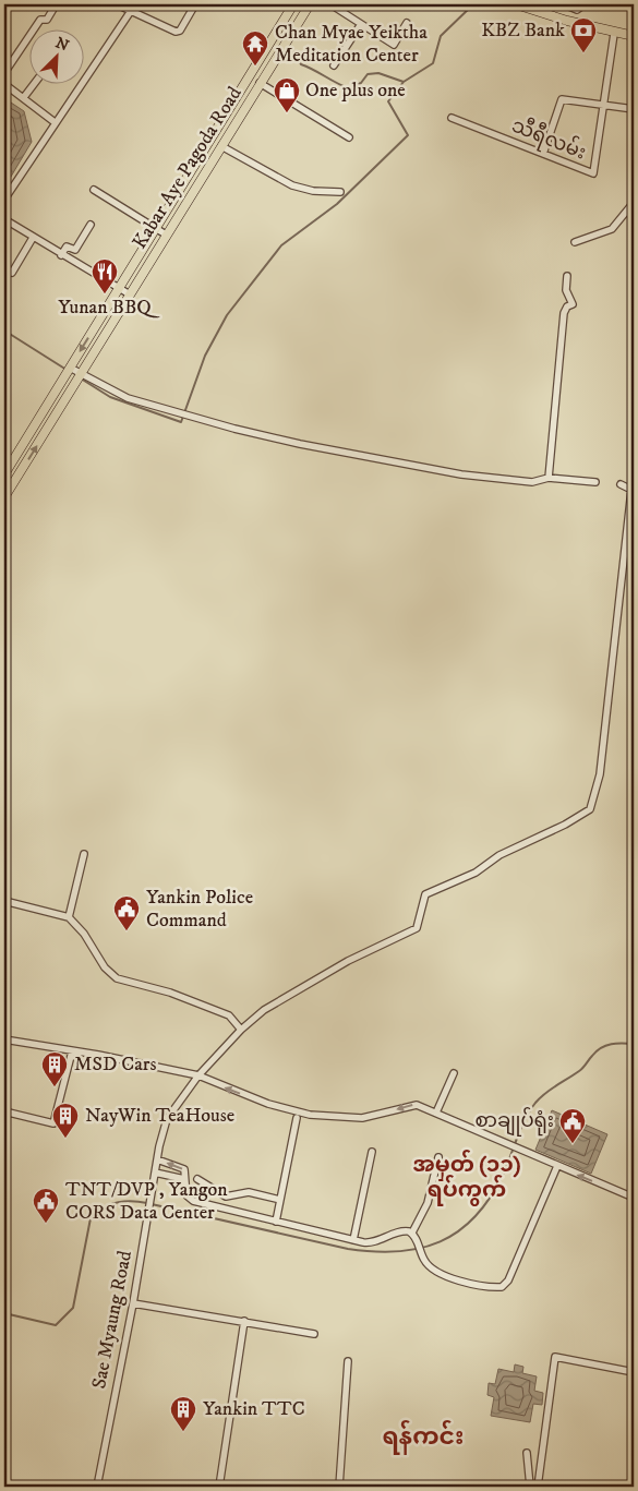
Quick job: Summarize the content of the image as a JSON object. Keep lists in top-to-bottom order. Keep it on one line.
{"streets":{"main road":["Kabar Aye Pagoda Road"],"street":["သီရီလမ်း","Sae Myaung Road"]},"districts":["အမှတ် (၁၁) ရပ်ကွက်","ရန်ကင်း"],"places":{"bank":["KBZ Bank"],"temple":["Chan Myae Yeiktha Meditation Center"],"shop":["One plus one"],"restaurant":["Yunan BBQ"],"public building":["Yankin Police Command","စာချုပ်ရုံး","TNT/DVP , Yangon CORS Data Center"],"building":["MSD Cars","NayWin TeaHouse","Yankin TTC"]},"north":"top right"}
